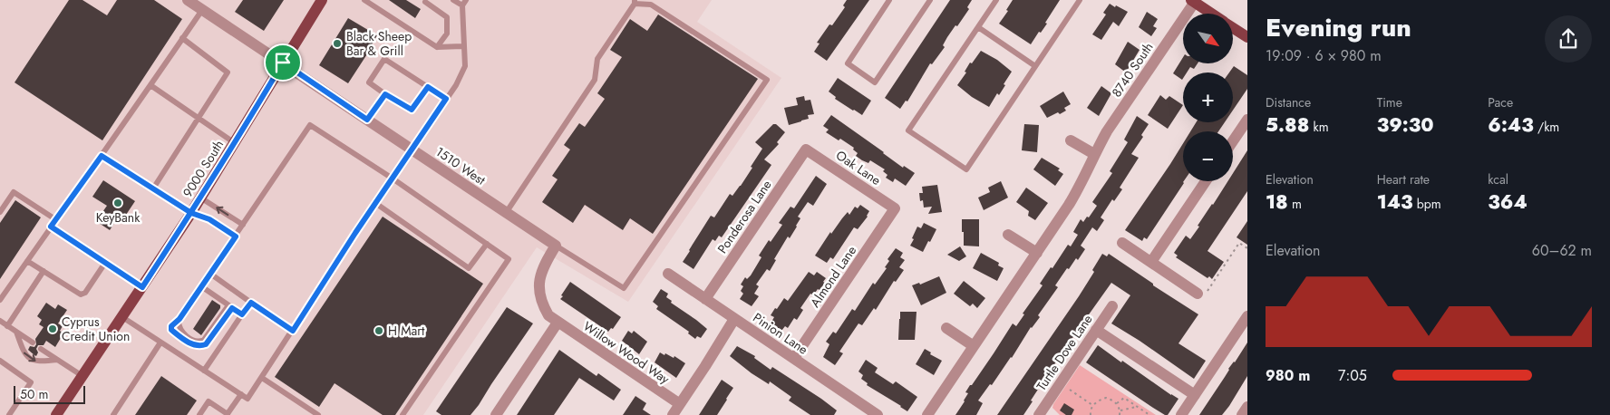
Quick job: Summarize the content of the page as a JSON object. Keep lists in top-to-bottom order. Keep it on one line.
{"streets":{"main road":["9000 South"],"street":["8740 South","1510 West","Oak Lane","Ponderosa Lane","Almond Lane","Pinion Lane","Willow Wood Way","Turtle Dove Lane"]},"crossings":[["1510 West","9000 South"],["1510 West","Willow Wood Way"],["Oak Lane","Ponderosa Lane"],["Oak Lane","Almond Lane"],["Ponderosa Lane","Pinion Lane"],["Almond Lane","Pinion Lane"]],"places":["Black Sheep Bar & Grill","KeyBank","Cyprus Credit Union","H Mart"],"scale_bar":"50 m","north":"bottom right","page":{"heading":["Evening run","19:09 · 6 × 980 m"],"map_buttons":["+","−"],"stats":[["Distance","5.88 km"],["Time","39:30"],["Pace","6:43 /km"],["Elevation","18 m"],["Heart rate","143 bpm"],["kcal","364"]],"chart":["Elevation","60–62 m"],"list":[{"name":"980 m","note":"7:05"}],"scale":"50 m"}}
